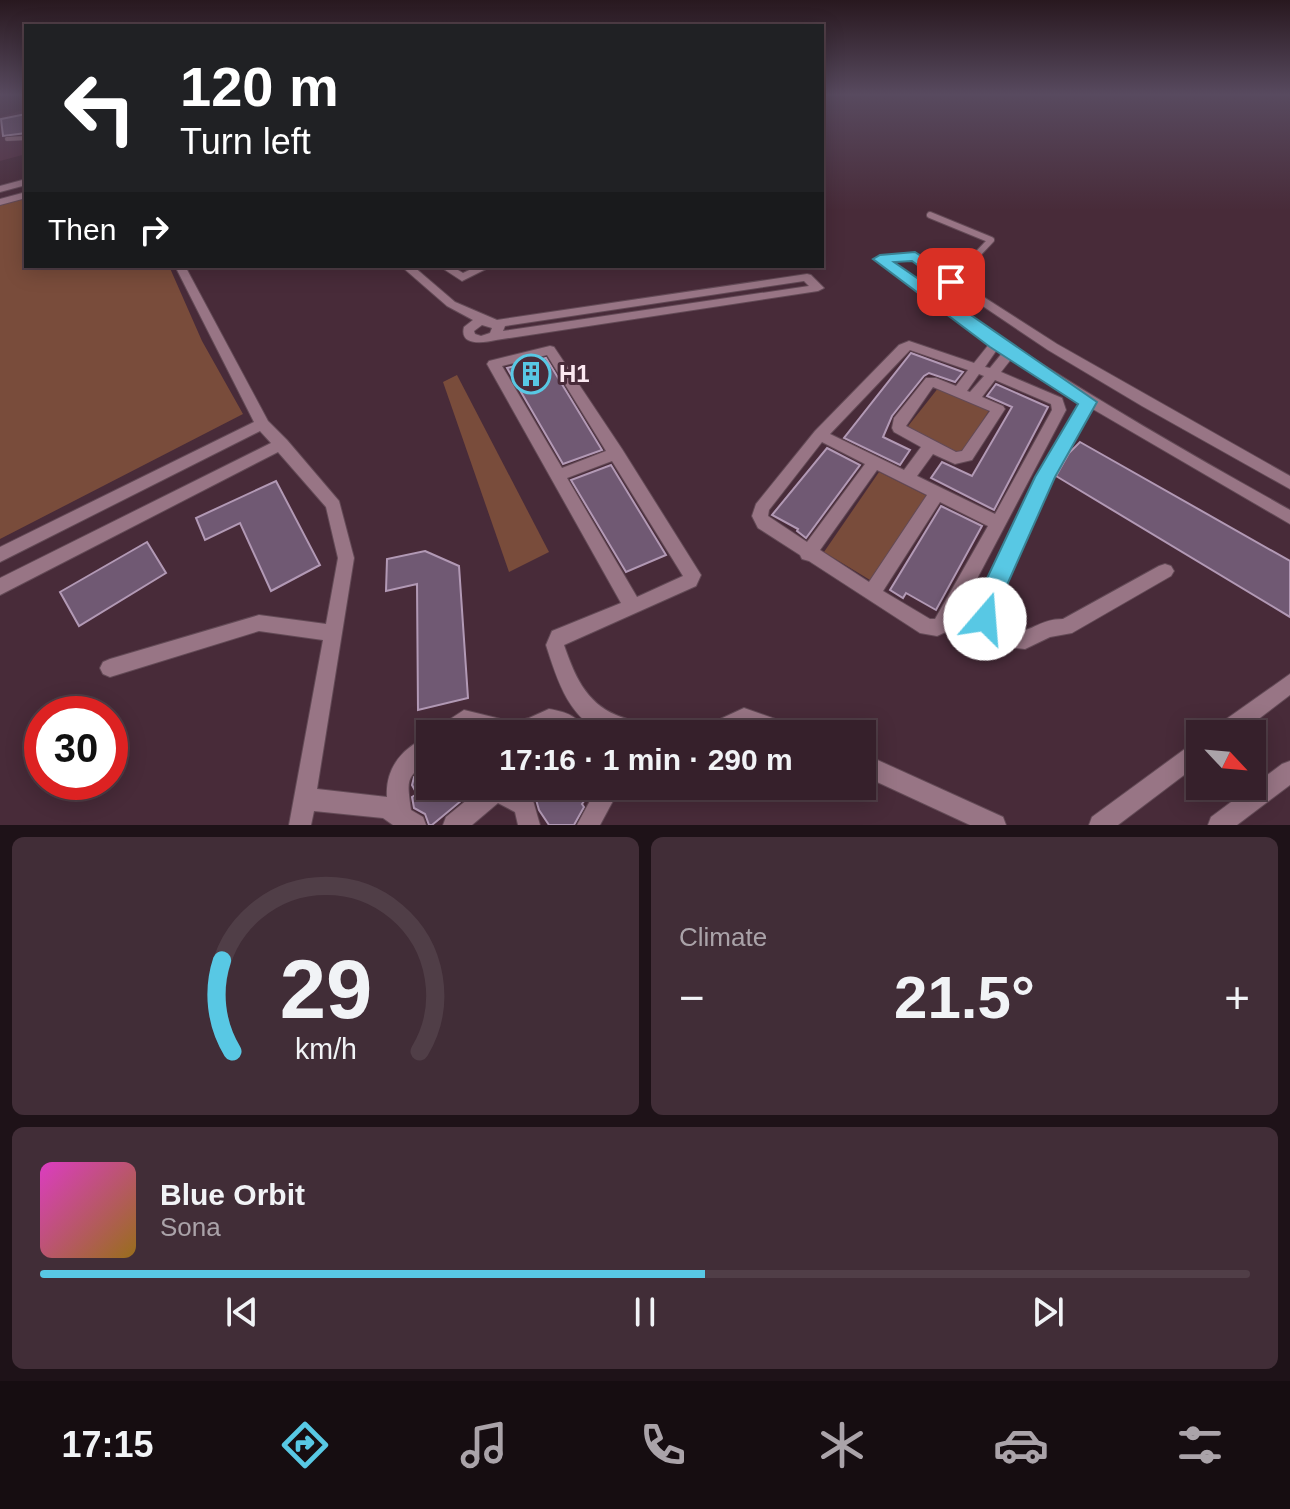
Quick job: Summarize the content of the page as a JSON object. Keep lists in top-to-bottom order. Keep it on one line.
{"places":{"building":["H1"]},"north":"bottom right","page":{"turn":["120 m","Turn left"],"then":"Then","limit":"30","trip":"17:16 · 1 min · 290 m","tile":"Climate","heat":["−","21.5°","+"],"song":["Blue Orbit","Sona"],"tabs":"17:15","gauge":["29","km/h"]}}
